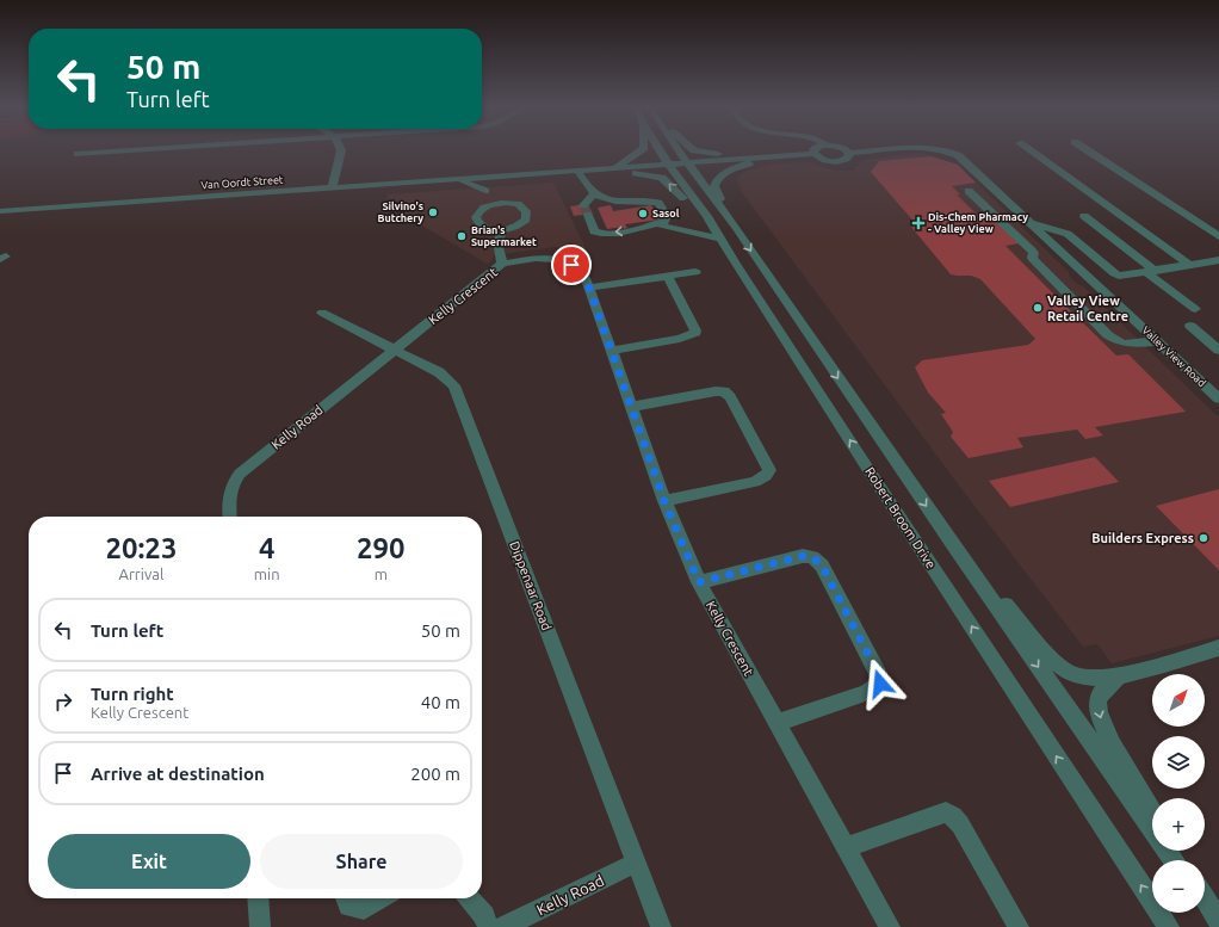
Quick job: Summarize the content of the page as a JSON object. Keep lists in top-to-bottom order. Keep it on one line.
{"streets":{"street":["Van Oordt Street","Kelly Crescent","Valley View Road","Kelly Road","Robert Broom Drive","Dippenaar Road"]},"crossings":[["Van Oordt Street","Valley View Road"],["Van Oordt Street","Robert Broom Drive"],["Kelly Crescent","Kelly Road"],["Kelly Crescent","Dippenaar Road"],["Valley View Road","Robert Broom Drive"],["Kelly Road","Dippenaar Road"]],"places":{"other":["Silvino's Butchery","Sasol","Brian's Supermarket","Valley View Retail Centre","Builders Express"],"health":["Dis-Chem Pharmacy - Valley View"]},"north":"top right","page":{"turn":["50 m","Turn left"],"eta":["20:23","Arrival","4","min","290","m"],"list":[{"name":"Turn left","value":"50 m"},{"name":"Turn right","note":"Kelly Crescent","value":"40 m"},{"name":"Arrive at destination","value":"200 m"}],"map_buttons":["+","−"],"buttons":["Exit","Share"]}}
